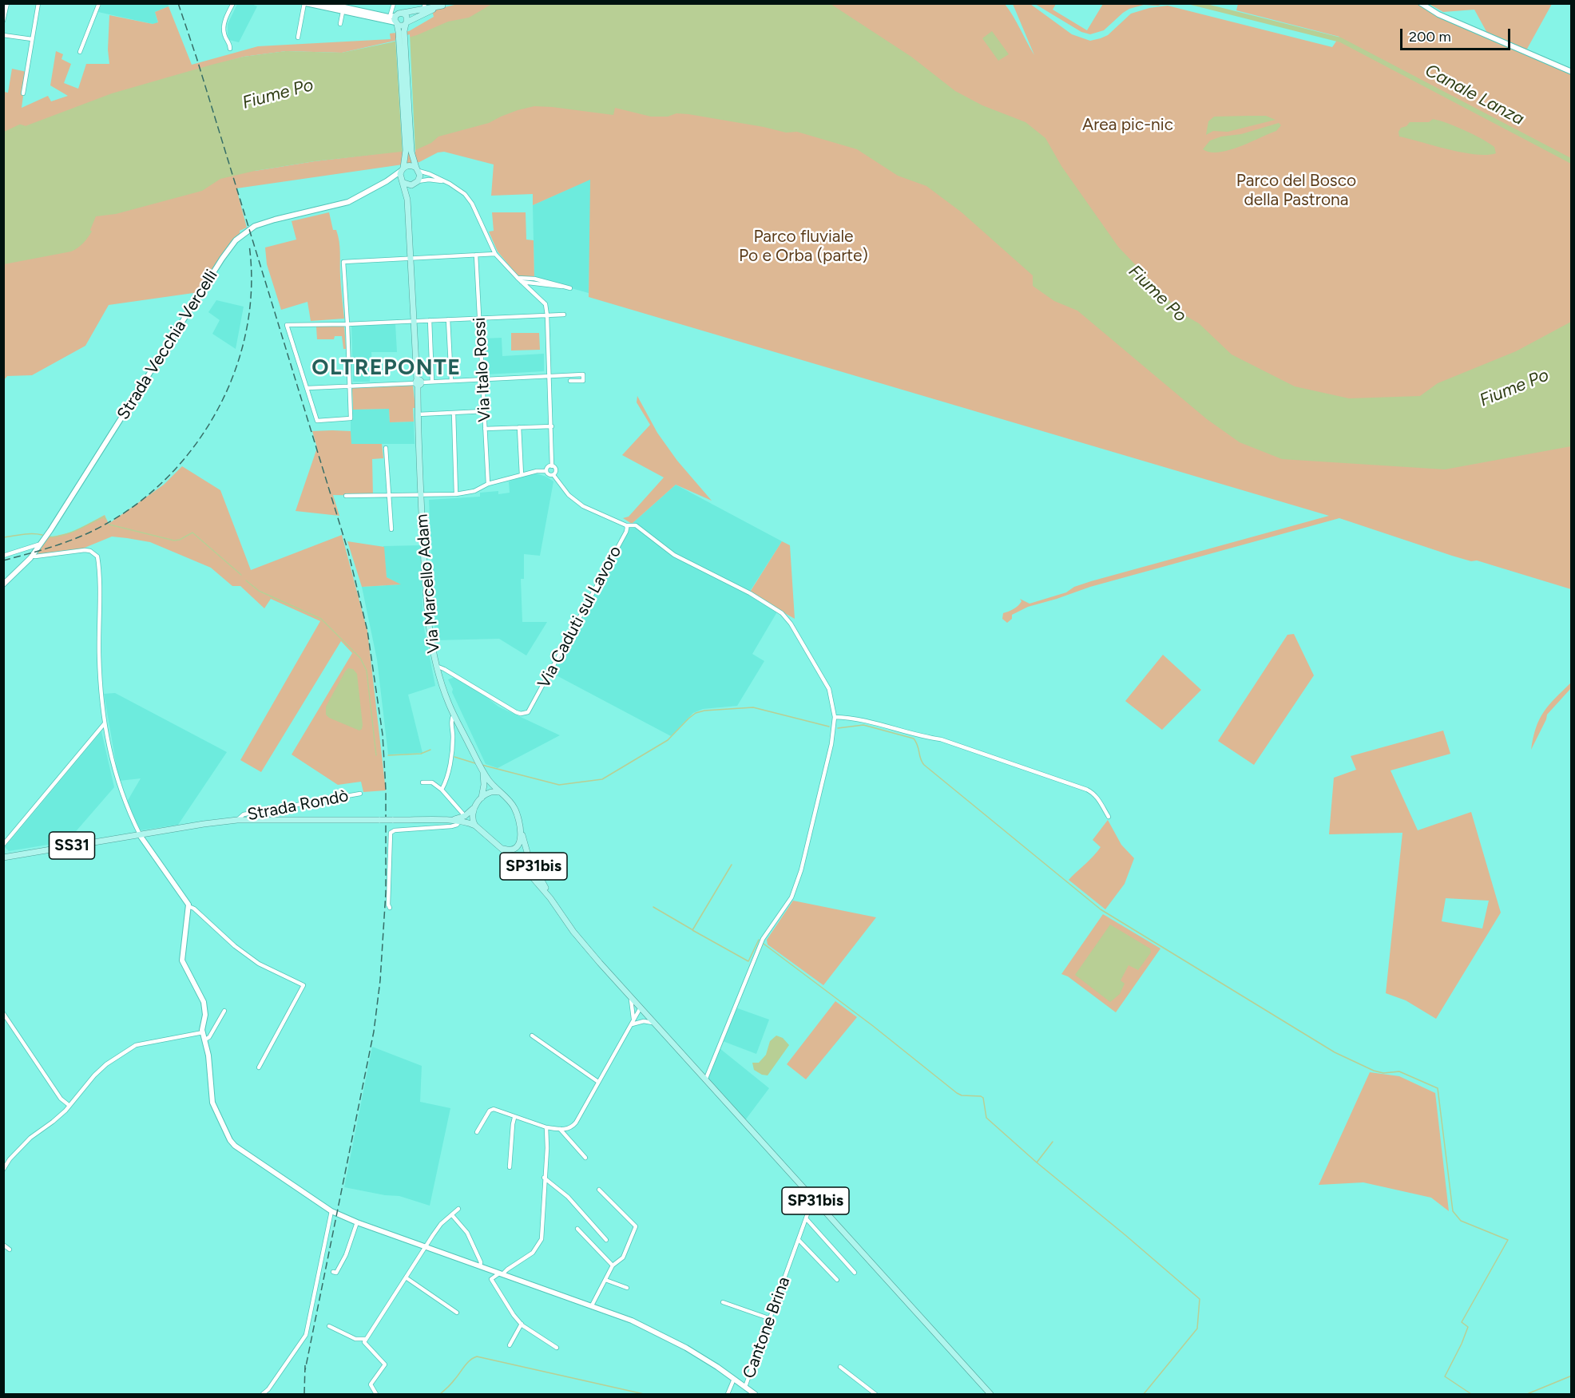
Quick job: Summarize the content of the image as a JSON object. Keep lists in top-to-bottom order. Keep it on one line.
{"streets":{"main road":["Via Marcello Adam","SS31","SP31bis"],"street":["Strada Vecchia Vercelli","Via Italo Rossi","Via Caduti sul Lavoro","Strada Rondò","Cantone Brina"]},"crossings":[["Strada Vecchia Vercelli","Via Marcello Adam"],["Via Marcello Adam","Via Caduti sul Lavoro"],["Via Marcello Adam","SS31"],["Via Marcello Adam","SP31bis"],["Strada Rondò","SS31"],["SS31","SP31bis"],["SP31bis","Cantone Brina"]],"districts":["OLTREPONTE"],"water":["Fiume Po","Canale Lanza"],"parks":["Area pic-nic","Parco del Bosco della Pastrona","Parco fluviale Po e Orba (parte)"],"scale_bar":"200 m"}
